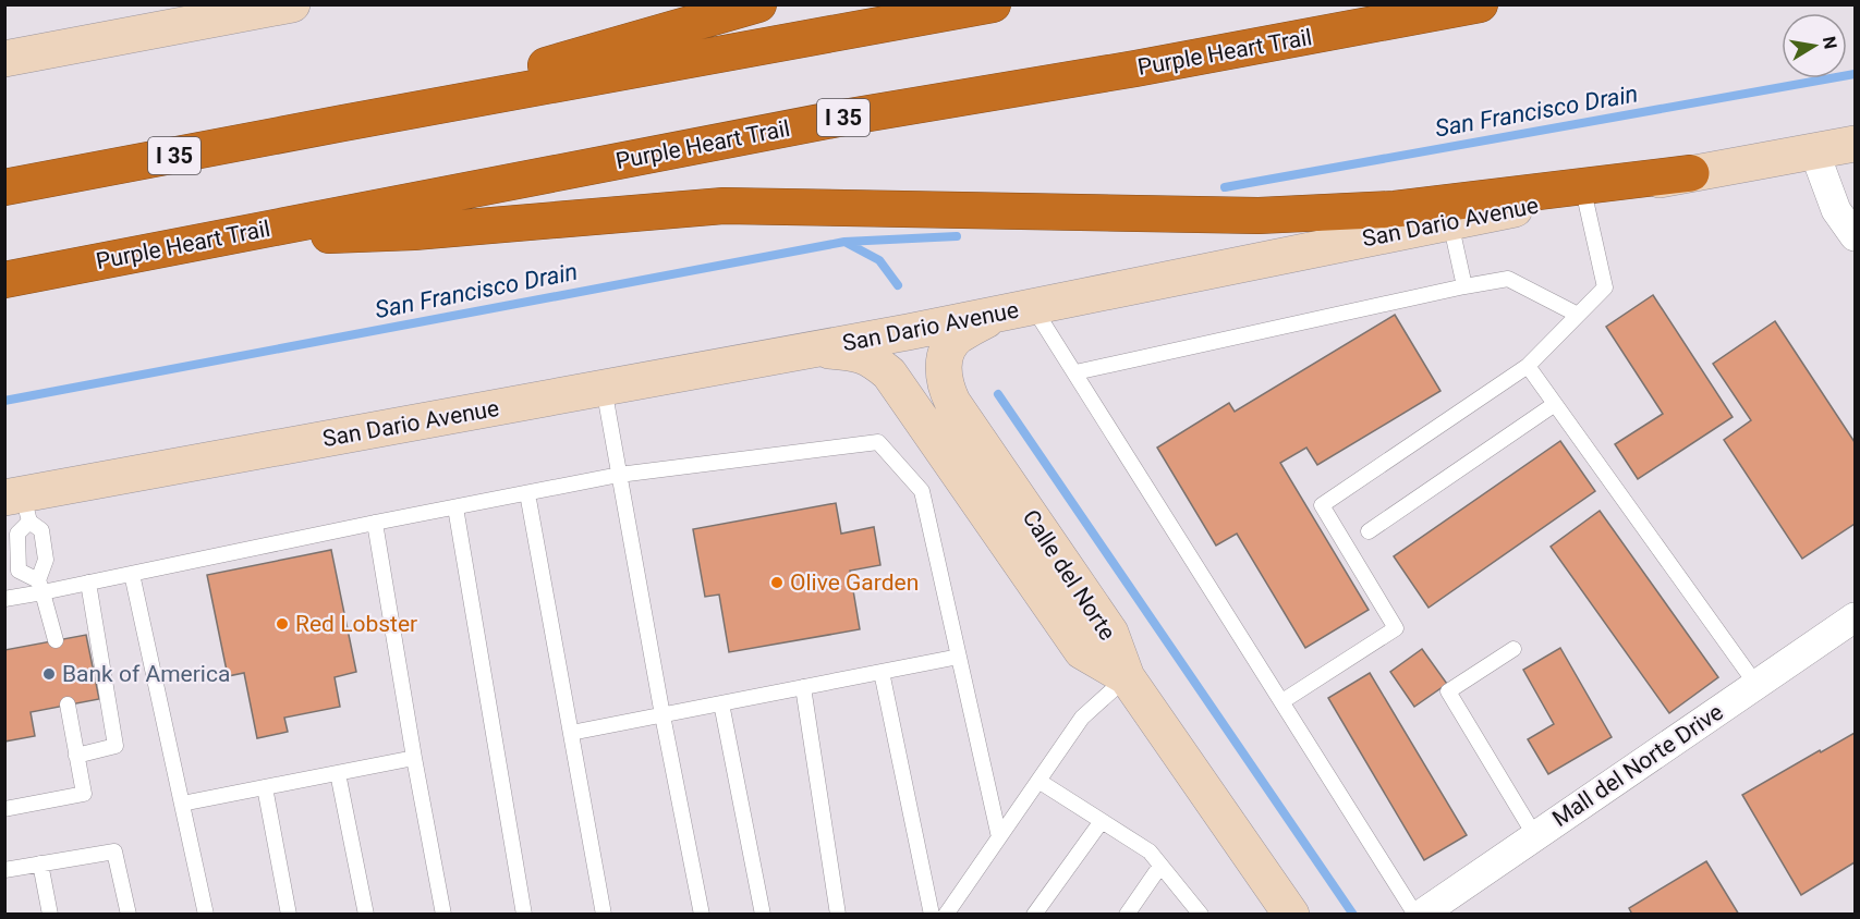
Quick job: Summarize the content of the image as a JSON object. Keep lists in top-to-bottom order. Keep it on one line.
{"streets":{"highway":["Purple Heart Trail","I 35"],"main road":["San Dario Avenue","Calle del Norte"],"street":["Mall del Norte Drive"]},"crossings":[["San Dario Avenue","Calle del Norte"]],"water":["San Francisco Drain"],"places":["Olive Garden","Red Lobster","Bank of America"],"north":"right"}
